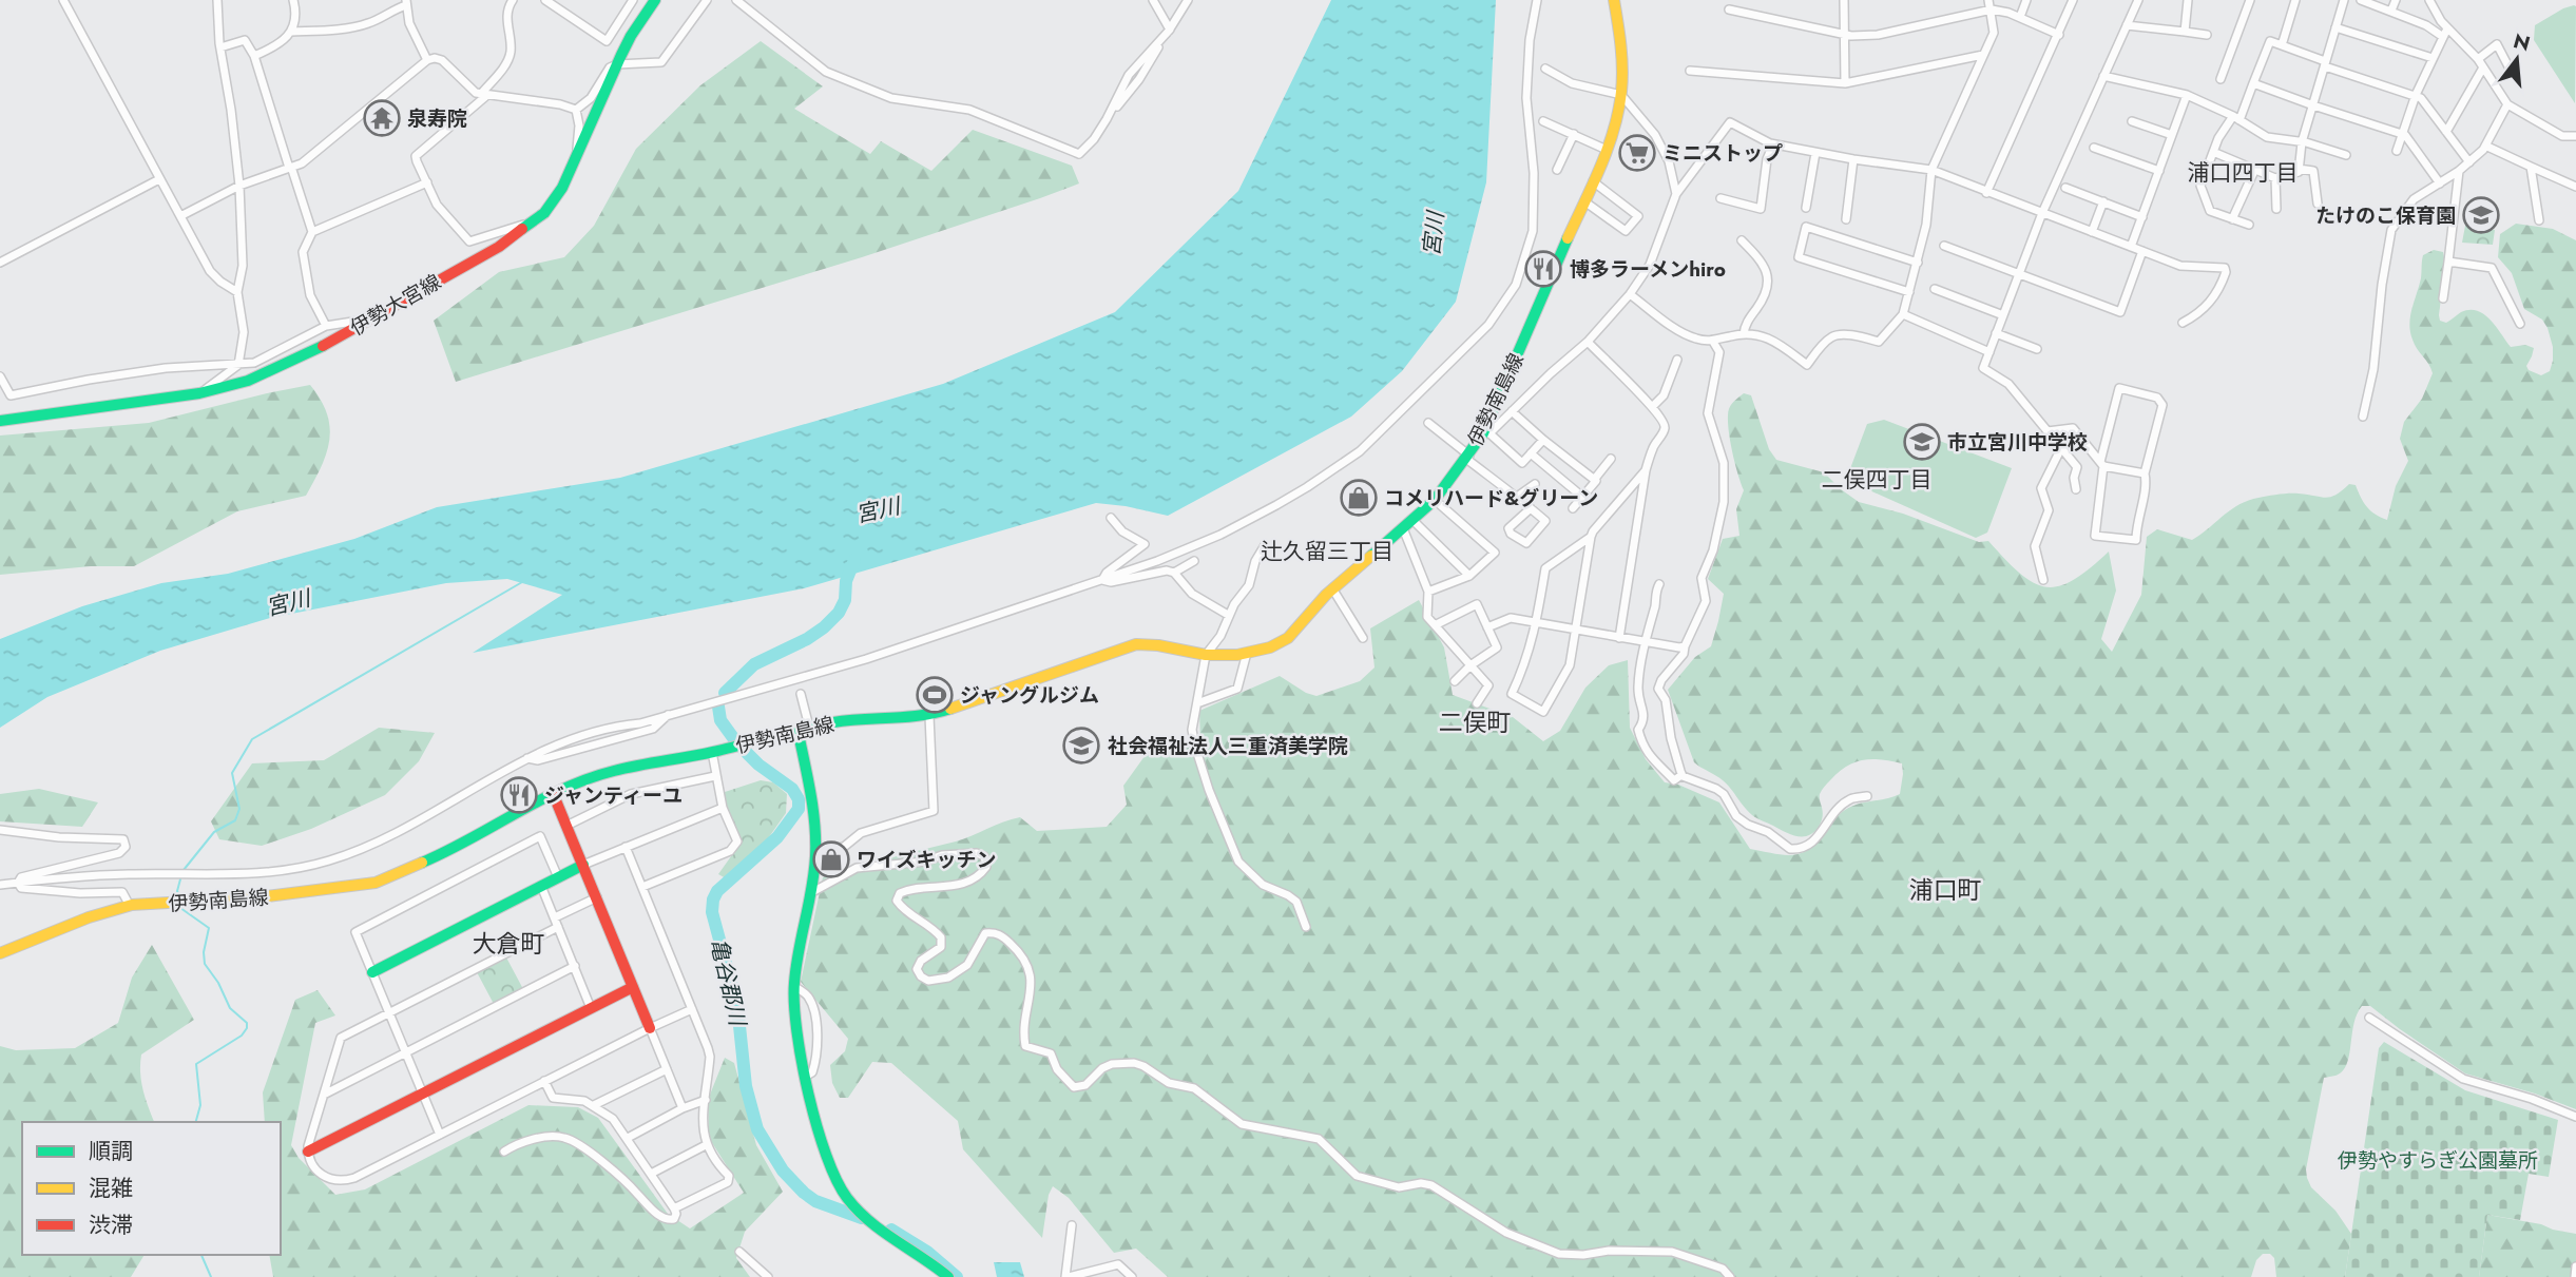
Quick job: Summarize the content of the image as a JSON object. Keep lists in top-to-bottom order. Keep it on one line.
{"streets":{"main road":["伊勢大宮線","伊勢南島線"]},"districts":["浦口四丁目","二俣四丁目","辻久留三丁目","二俣町","浦口町","大倉町"],"water":["宮川","亀谷郡川"],"parks":["伊勢やすらぎ公園墓所"],"places":{"temple":["泉寿院"],"supermarket":["ミニストップ"],"school or university":["たけのこ保育園","市立宮川中学校","社会福祉法人三重済美学院"],"restaurant":["博多ラーメンhiro","ジャンティーユ"],"shop":["コメリハード&グリーン","ワイズキッチン"],"sports":["ジャングルジム"]},"legend":["順調","混雑","渋滞"],"north":"top"}
